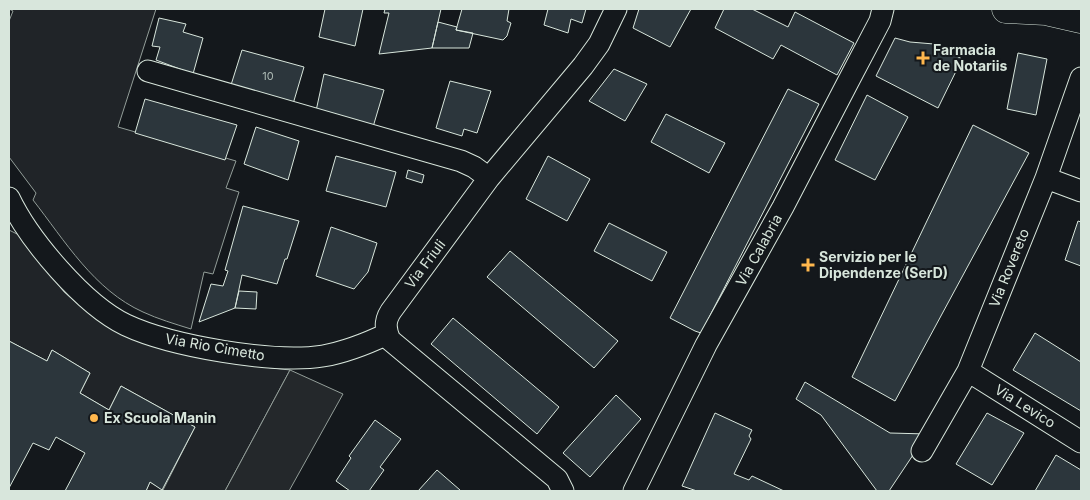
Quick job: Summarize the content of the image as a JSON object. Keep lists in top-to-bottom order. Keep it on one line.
{"streets":{"street":["Via Calabria","Via Friuli","Via Rovereto","Via Rio Cimetto","Via Levico"]},"crossings":[["Via Friuli","Via Rio Cimetto"],["Via Rovereto","Via Levico"]],"places":{"health":["Farmacia de Notariis","Servizio per le Dipendenze (SerD)"],"other":["Ex Scuola Manin"]},"house_numbers":["10"]}
